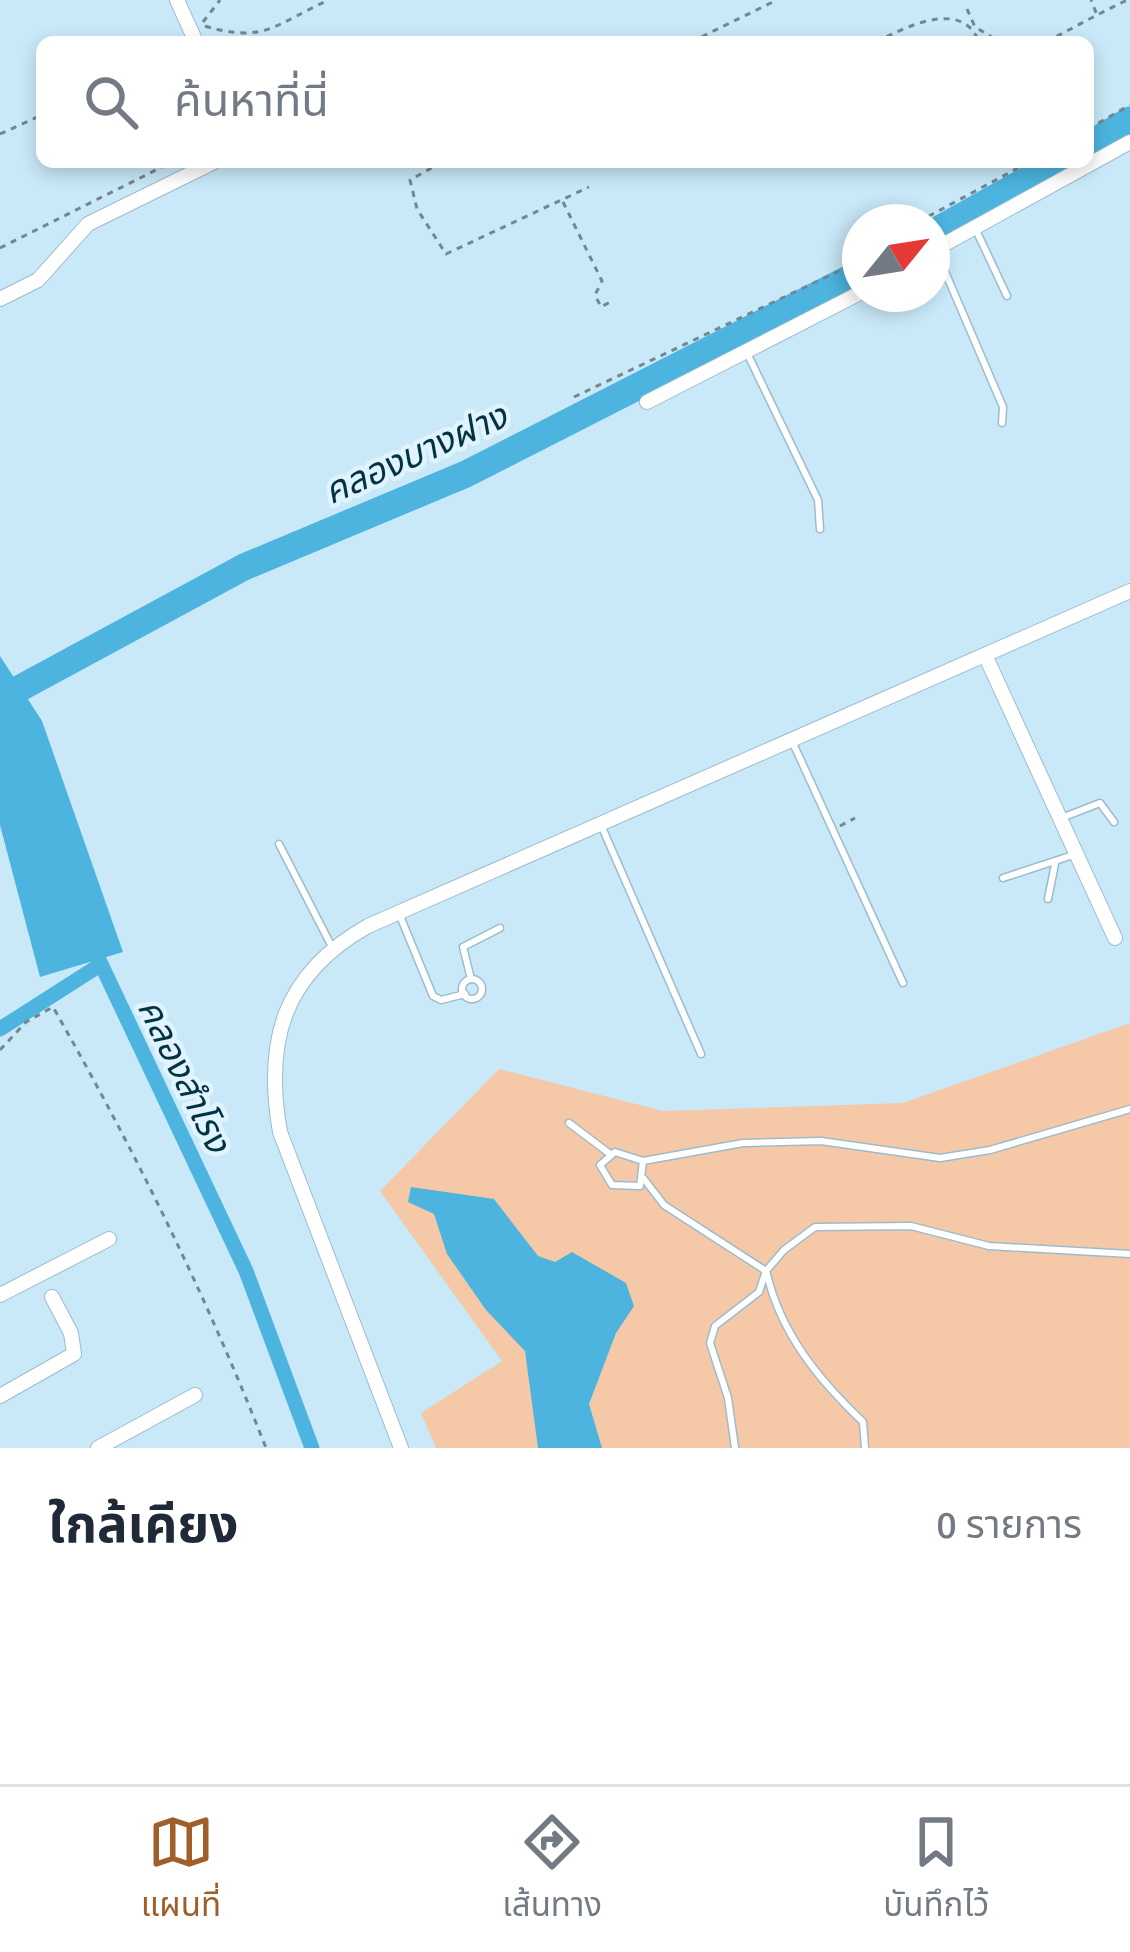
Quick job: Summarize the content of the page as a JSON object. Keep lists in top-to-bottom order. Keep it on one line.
{"water":["คลองบางฝาง","คลองสำโรง"],"north":"top right","page":{"search":"ค้นหาที่นี่","heading":["ใกล้เคียง","0 รายการ"],"nav":["แผนที่","เส้นทาง","บันทึกไว้"]}}
